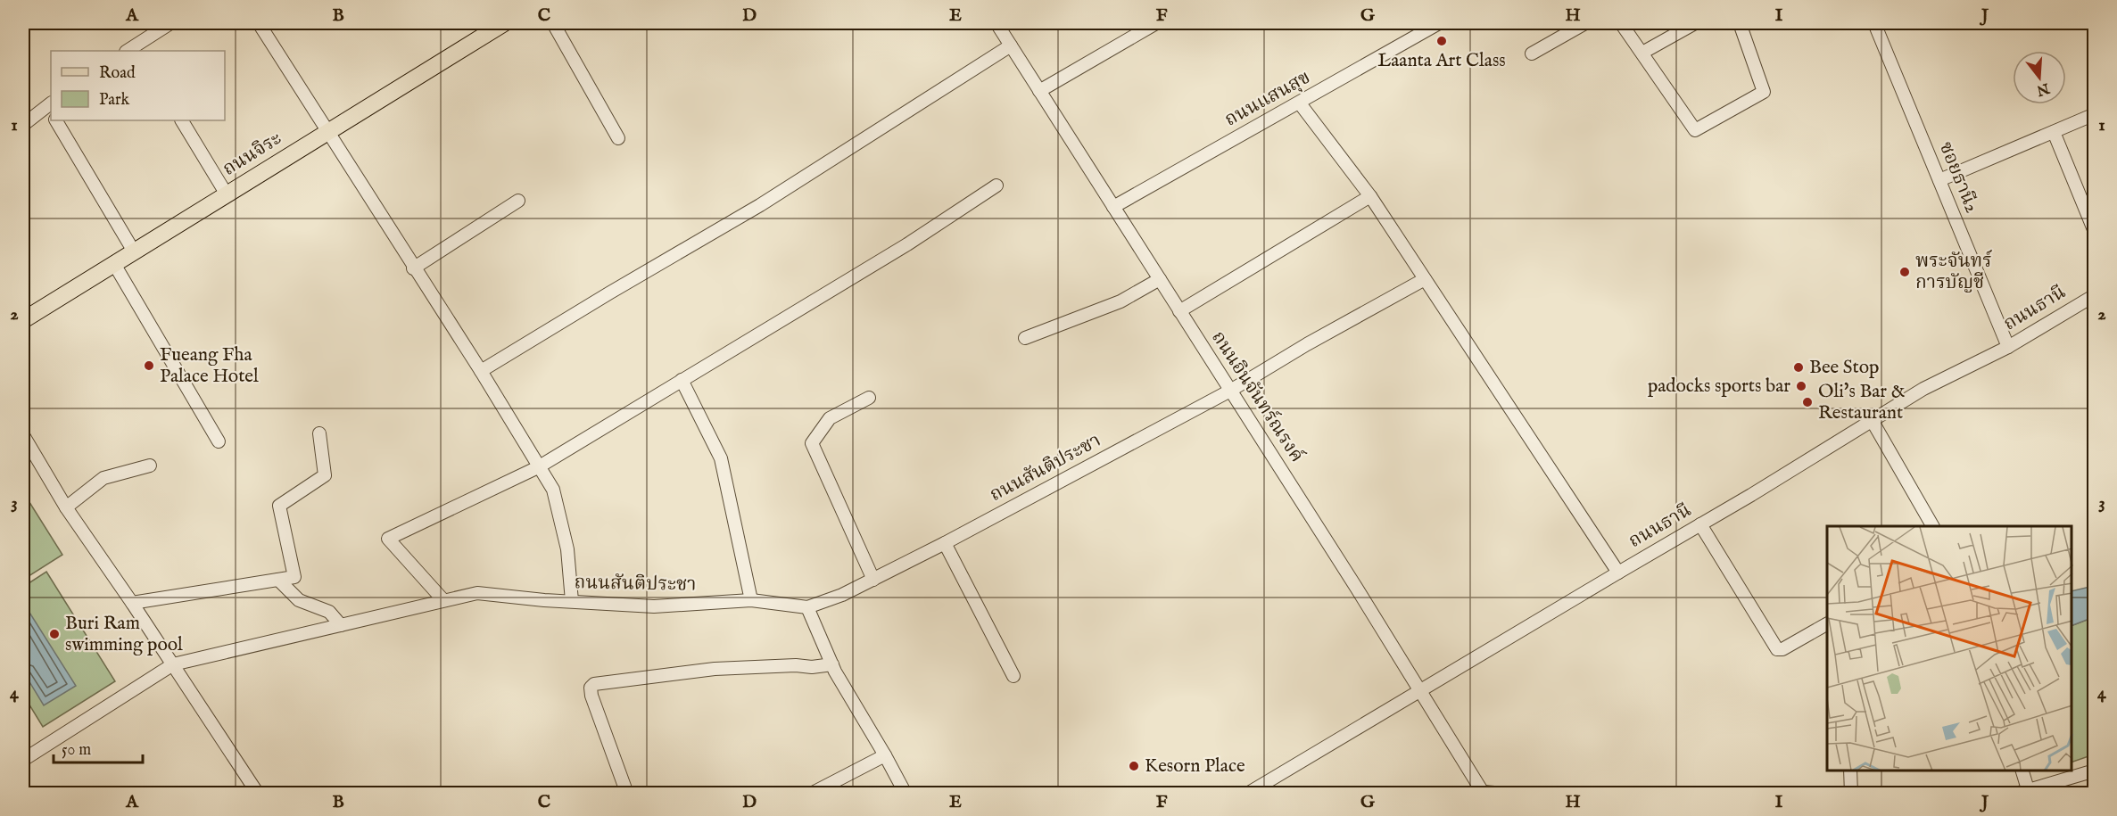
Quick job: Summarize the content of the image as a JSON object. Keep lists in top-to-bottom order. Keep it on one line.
{"streets":{"main road":["ถนนจิระ"],"street":["ถนนแสนสุข","ซอยธานี2","ถนนธานี","ถนนอินจันทร์ณรงค์","ถนนสันติประชา"]},"crossings":[["ถนนแสนสุข","ถนนอินจันทร์ณรงค์"],["ซอยธานี2","ถนนธานี"],["ถนนธานี","ถนนอินจันทร์ณรงค์"],["ถนนอินจันทร์ณรงค์","ถนนสันติประชา"]],"places":["Laanta Art Class","พระจันทร์ การบัญชี","Fueang Fha Palace Hotel","Bee Stop","padocks sports bar","Oli's Bar & Restaurant","Buri Ram swimming pool","Kesorn Place"],"legend":["Road","Park"],"scale_bar":"50 m","north":"bottom","grid":{"columns":["A","B","C","D","E","F","G","H","I","J"],"rows":["1","2","3","4"]}}
